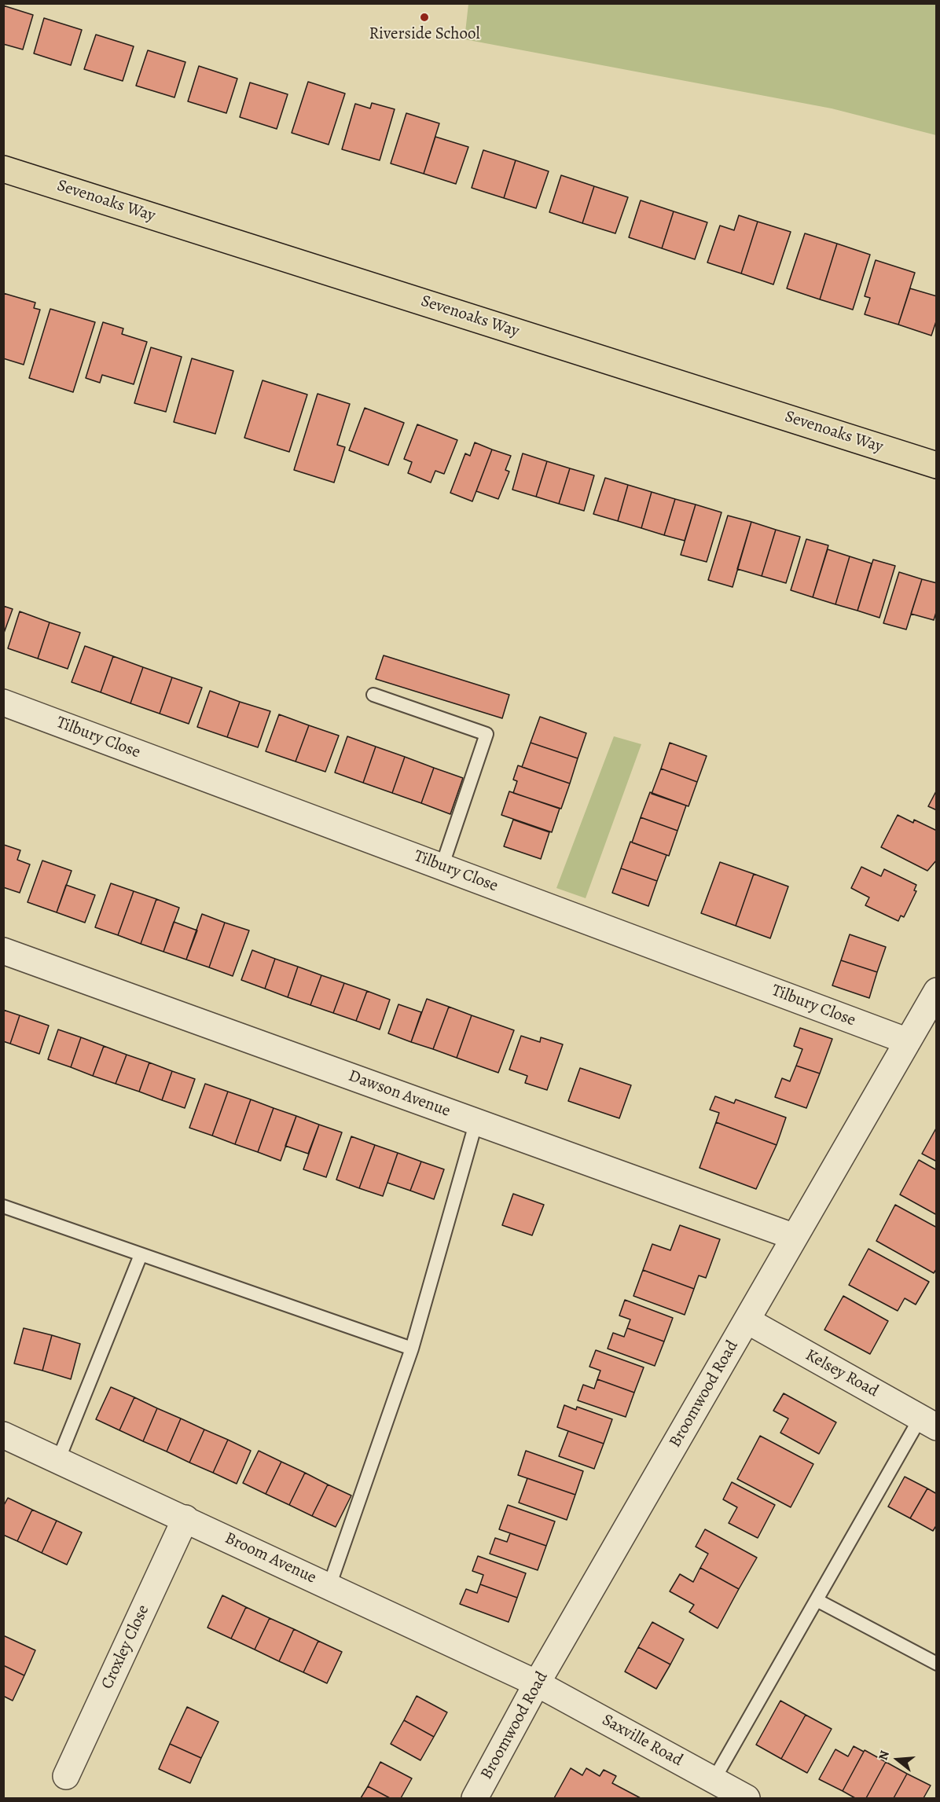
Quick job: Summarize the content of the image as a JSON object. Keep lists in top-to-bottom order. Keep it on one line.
{"streets":{"main road":["Sevenoaks Way"],"street":["Tilbury Close","Dawson Avenue","Kelsey Road","Broomwood Road","Broom Avenue","Croxley Close","Saxville Road"]},"crossings":[["Tilbury Close","Broomwood Road"],["Dawson Avenue","Broomwood Road"],["Kelsey Road","Broomwood Road"],["Broomwood Road","Broom Avenue"],["Broomwood Road","Saxville Road"],["Broom Avenue","Croxley Close"],["Broom Avenue","Saxville Road"]],"places":["Riverside School"],"north":"left"}
